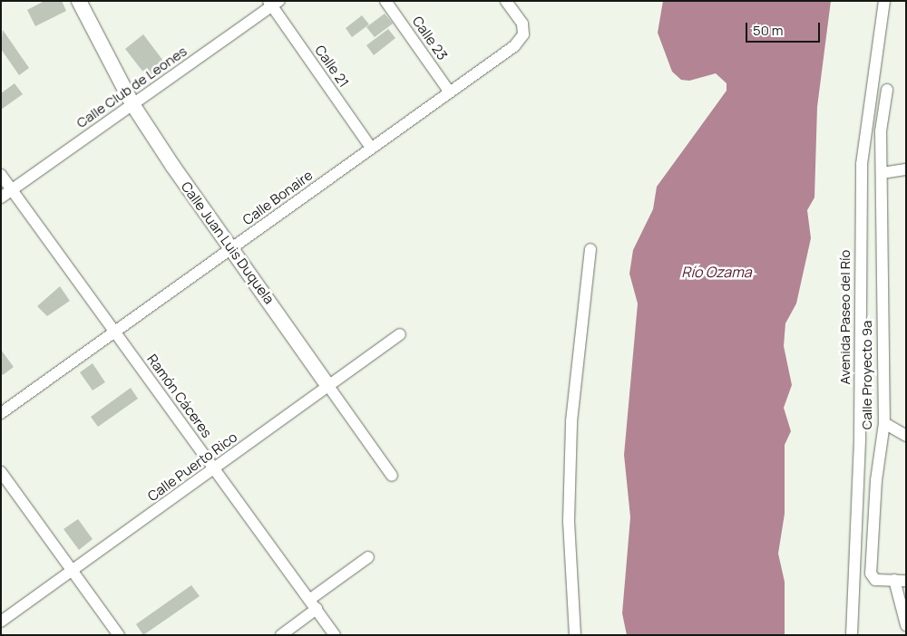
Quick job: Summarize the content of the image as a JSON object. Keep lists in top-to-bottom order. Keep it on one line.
{"streets":{"main road":["Calle Juan Luis Duquela"],"street":["Calle 23","Calle 21","Calle Club de Leones","Calle Bonaire","Avenida Paseo del Río","Calle Proyecto 9a","Ramón Cáceres","Calle Puerto Rico"]},"crossings":[["Calle 23","Calle Bonaire"],["Calle 21","Calle Club de Leones"],["Calle 21","Calle Bonaire"],["Calle Club de Leones","Calle Juan Luis Duquela"],["Calle Club de Leones","Ramón Cáceres"],["Calle Bonaire","Calle Juan Luis Duquela"],["Calle Bonaire","Ramón Cáceres"],["Calle Juan Luis Duquela","Calle Puerto Rico"],["Ramón Cáceres","Calle Puerto Rico"]],"water":["Río Ozama"],"scale_bar":"50 m"}
